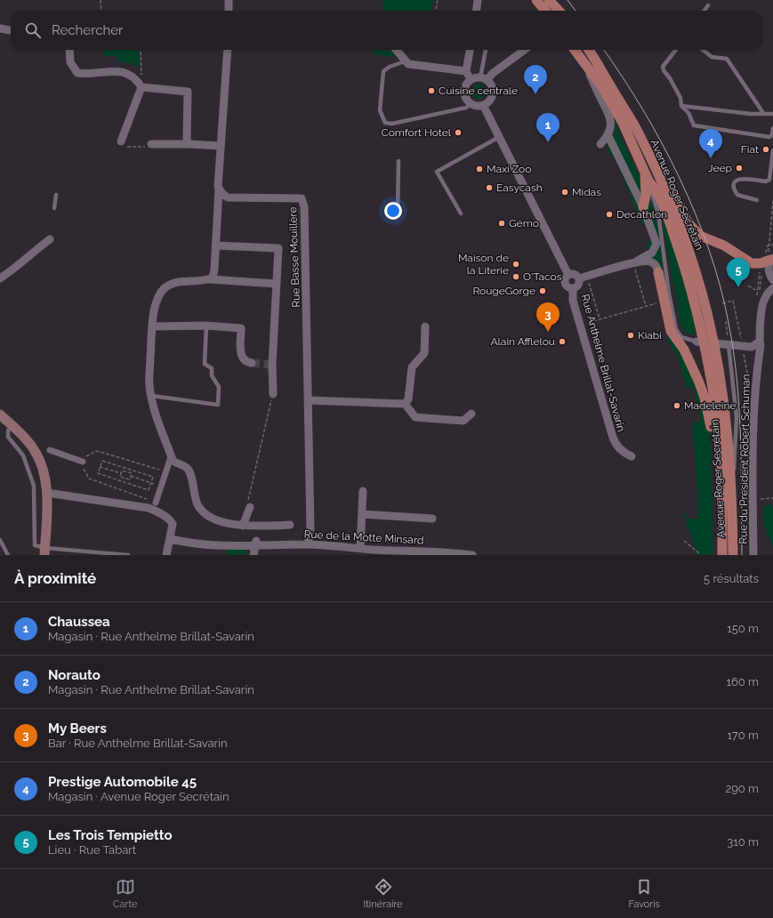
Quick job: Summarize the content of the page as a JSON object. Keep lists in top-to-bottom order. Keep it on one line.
{"streets":{"main road":["Avenue Roger Secrétain"],"street":["Rue Basse Mouillère","Rue Anthelme Brillat-Savarin","Rue du Président Robert Schuman","Rue de la Motte Minsard"]},"crossings":[["Rue Basse Mouillère","Rue de la Motte Minsard"]],"places":["Cuisine centrale","Comfort Hotel","Fiat","Jeep","Maxi Zoo","Easycash","Midas","Decathlon","Gémo","Maison de la Literie","O'Tacos","RougeGorge","Kiabi","Alain Afflelou","Madeleine"],"page":{"search":"Rechercher","pins":["2","1","4","5","3"],"heading":["À proximité","5 résultats"],"list":[{"mark":"1","name":"Chaussea","note":"Magasin · Rue Anthelme Brillat-Savarin","value":"150 m"},{"mark":"2","name":"Norauto","note":"Magasin · Rue Anthelme Brillat-Savarin","value":"160 m"},{"mark":"3","name":"My Beers","note":"Bar · Rue Anthelme Brillat-Savarin","value":"170 m"},{"mark":"4","name":"Prestige Automobile 45","note":"Magasin · Avenue Roger Secrétain","value":"290 m"},{"mark":"5","name":"Les Trois Tempietto","note":"Lieu · Rue Tabart","value":"310 m"}],"nav":["Carte","Itinéraire","Favoris"]}}
